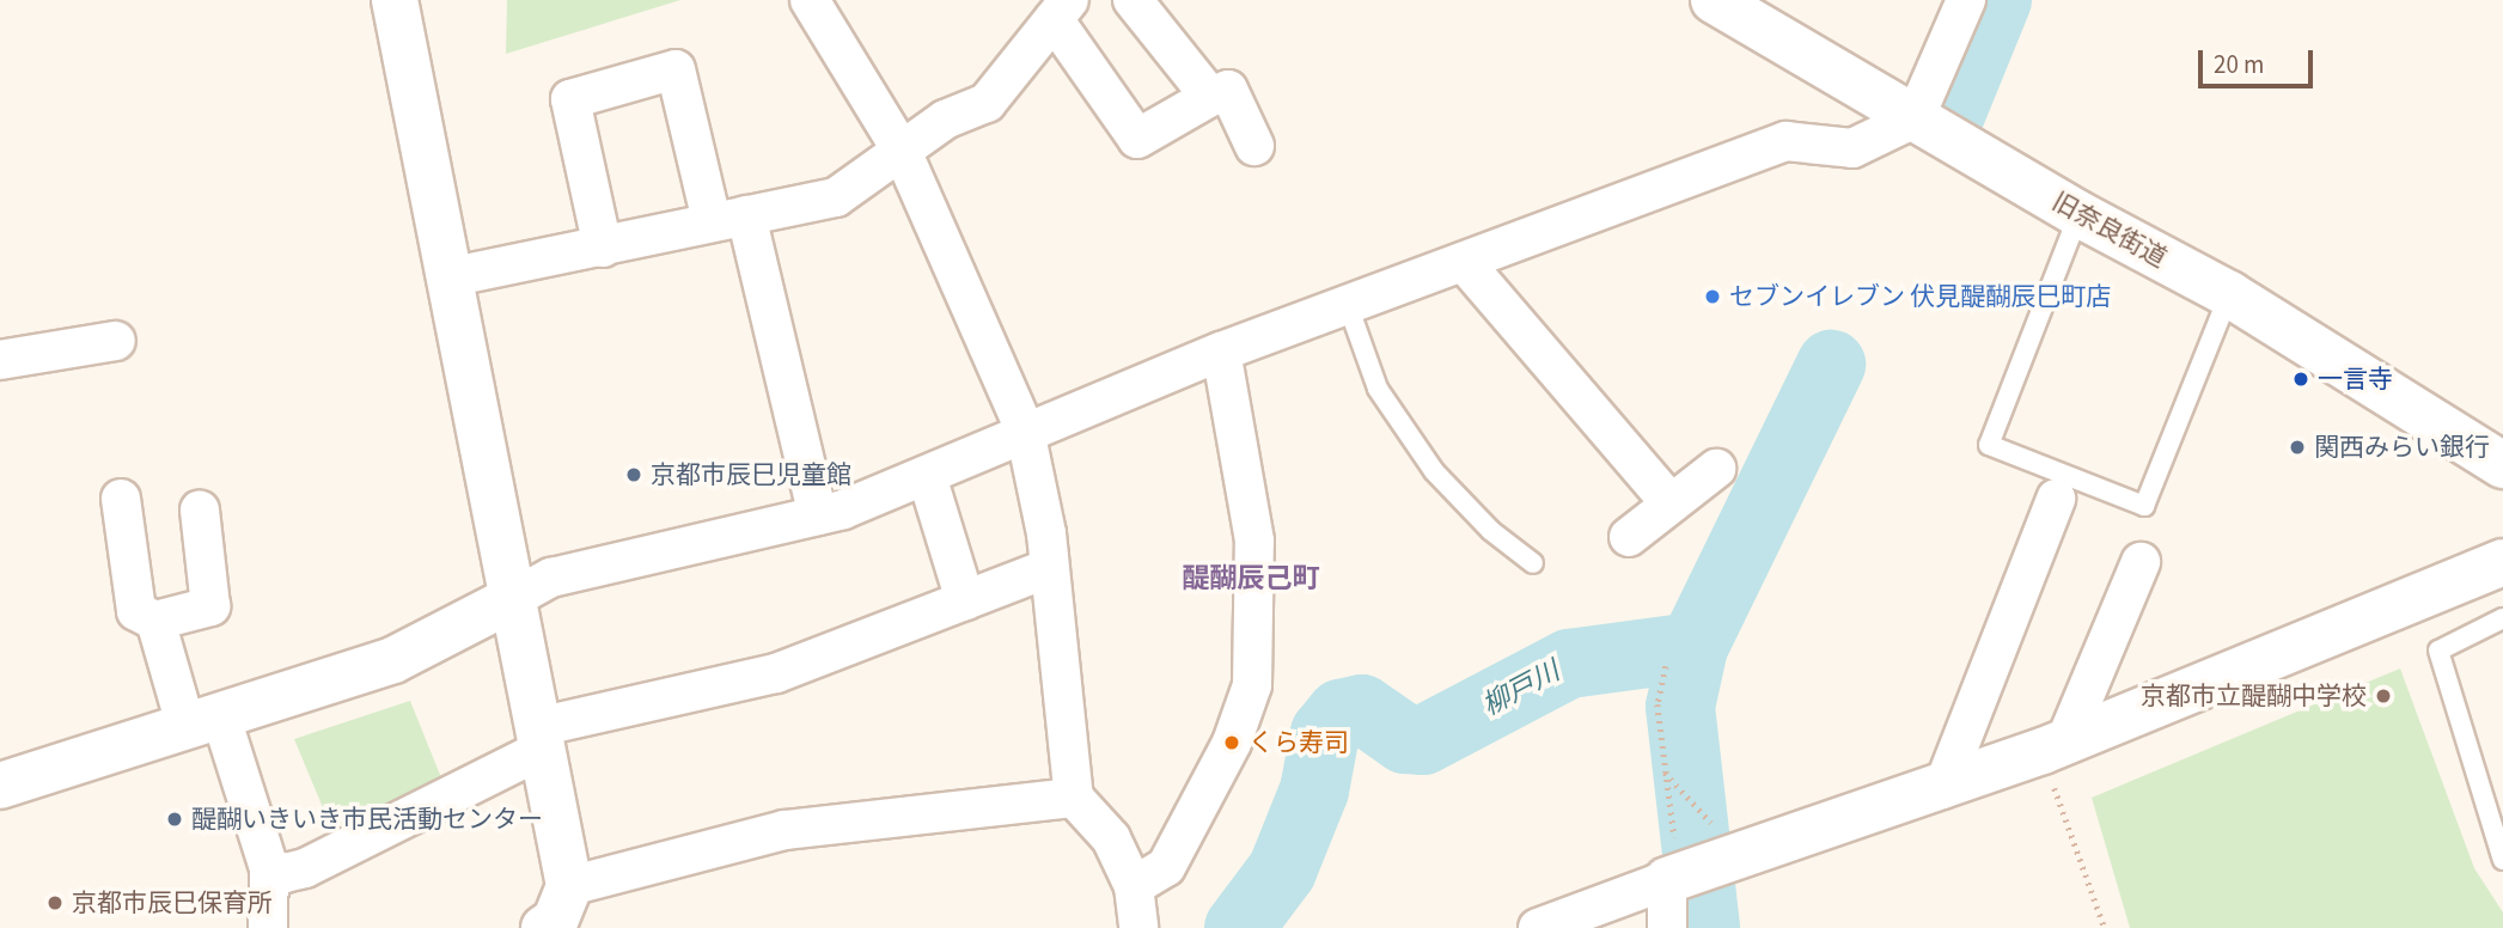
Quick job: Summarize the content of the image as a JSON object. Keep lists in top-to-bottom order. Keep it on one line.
{"streets":{"street":["旧奈良街道"]},"districts":["醍醐辰己町"],"water":["柳戸川"],"places":["セブンイレブン 伏見醍醐辰巳町店","一言寺","関西みらい銀行","京都市辰巳児童館","京都市立醍醐中学校","くら寿司","醍醐いきいき市民活動センター","京都市辰巳保育所"],"scale_bar":"20 m"}
